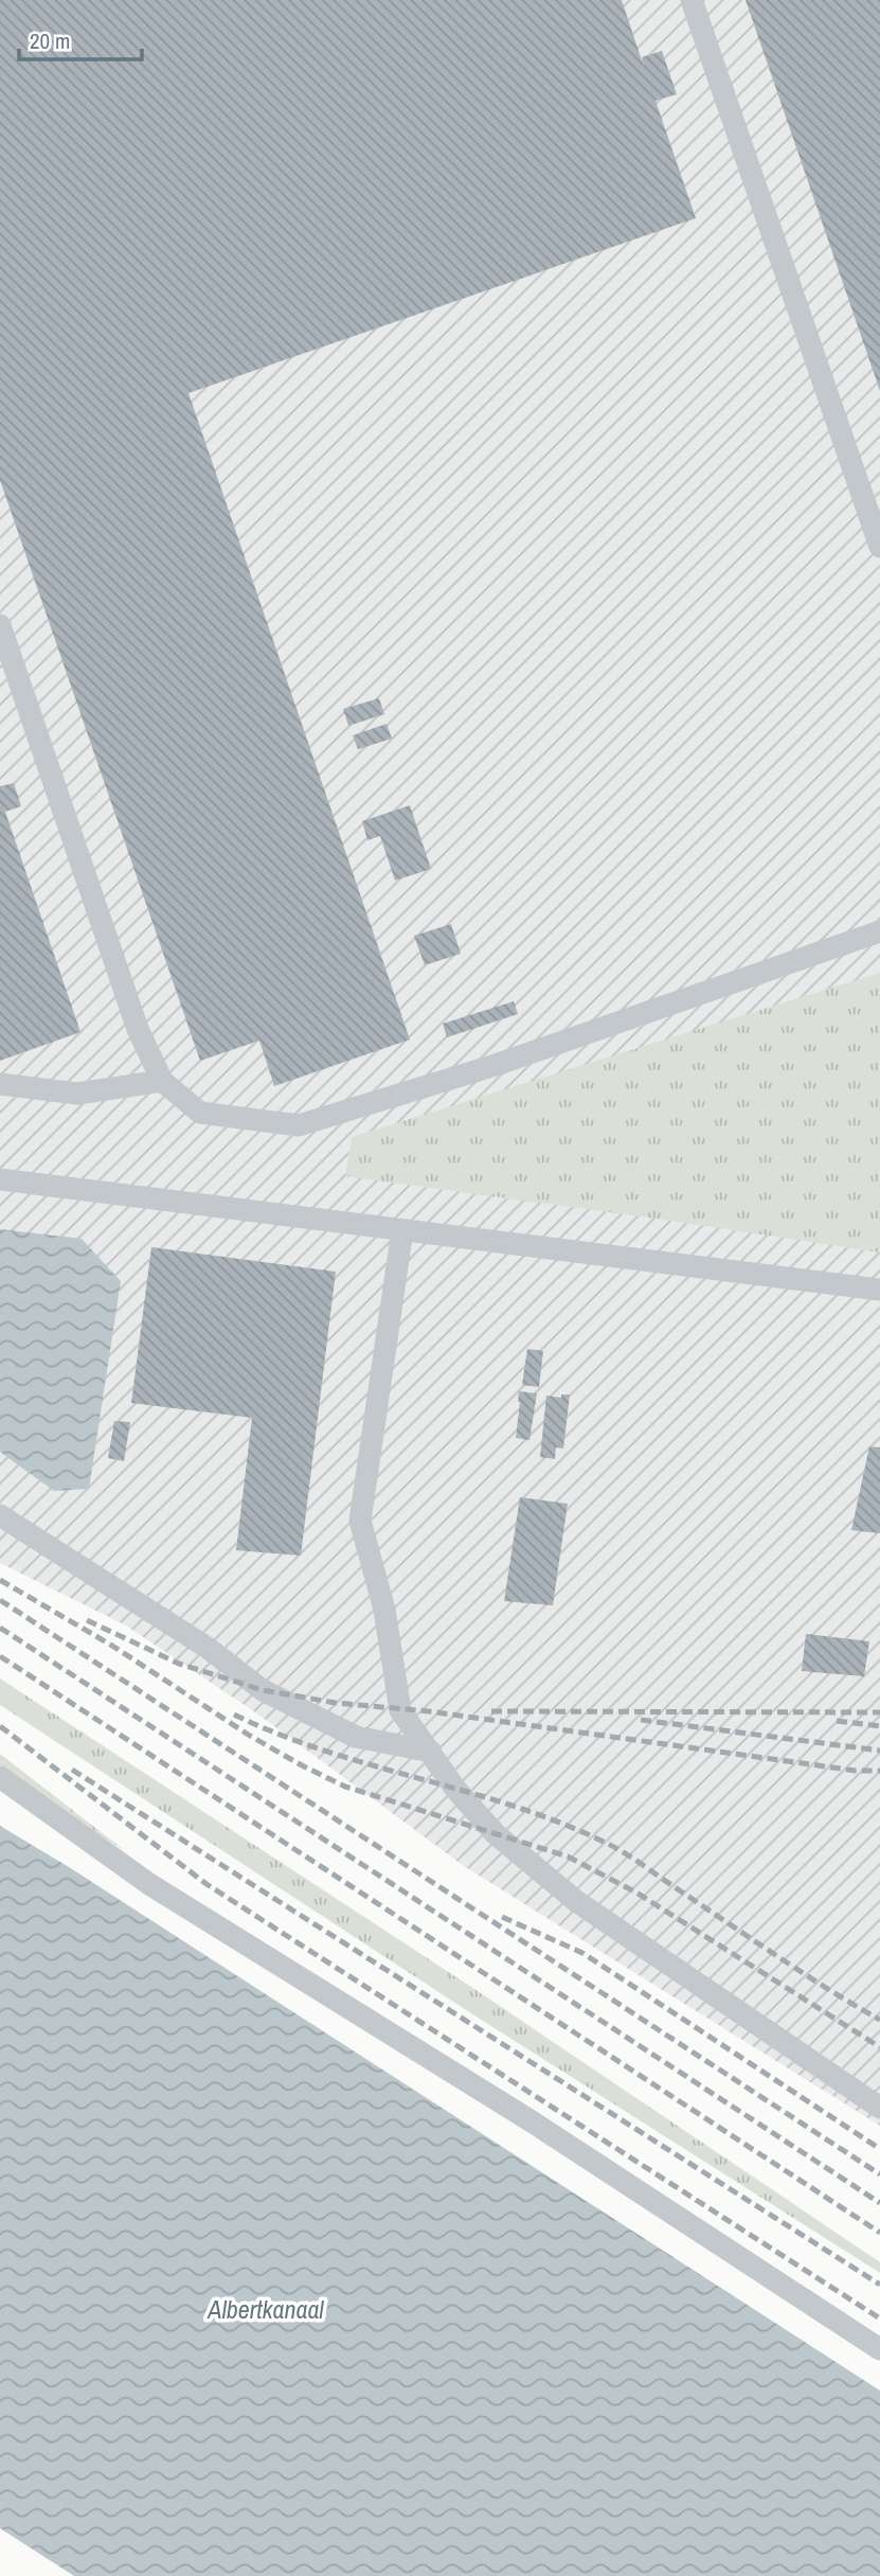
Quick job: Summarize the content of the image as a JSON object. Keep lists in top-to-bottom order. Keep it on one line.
{"water":["Albertkanaal"],"scale_bar":"20 m"}
